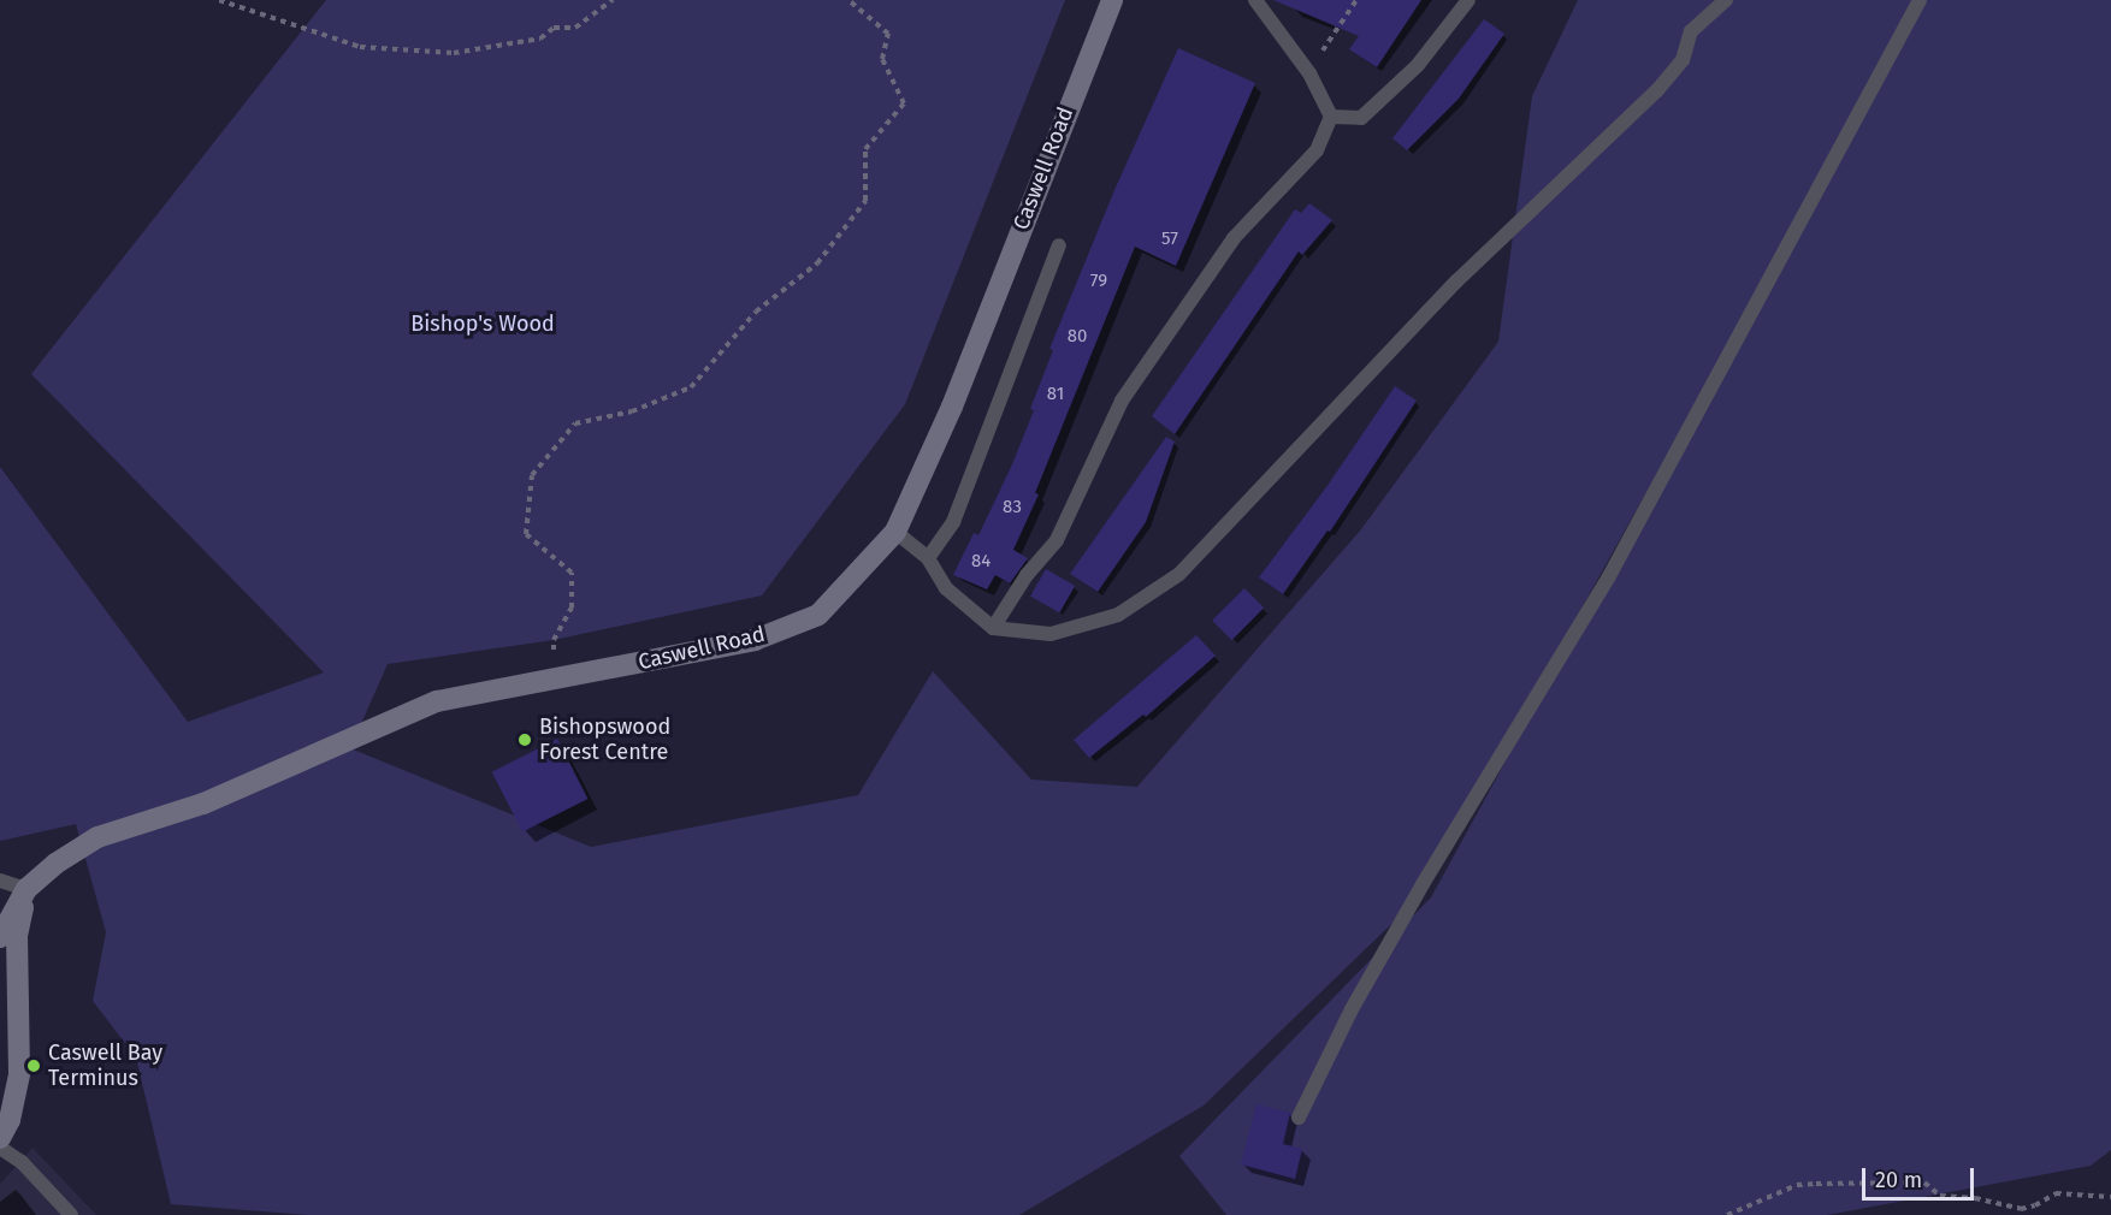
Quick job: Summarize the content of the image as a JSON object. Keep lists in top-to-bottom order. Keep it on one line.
{"streets":{"main road":["Caswell Road"]},"parks":["Bishop's Wood"],"places":["Bishopswood Forest Centre","Caswell Bay Terminus"],"house_numbers":["57","79","80","81","83","84"],"scale_bar":"20 m"}
